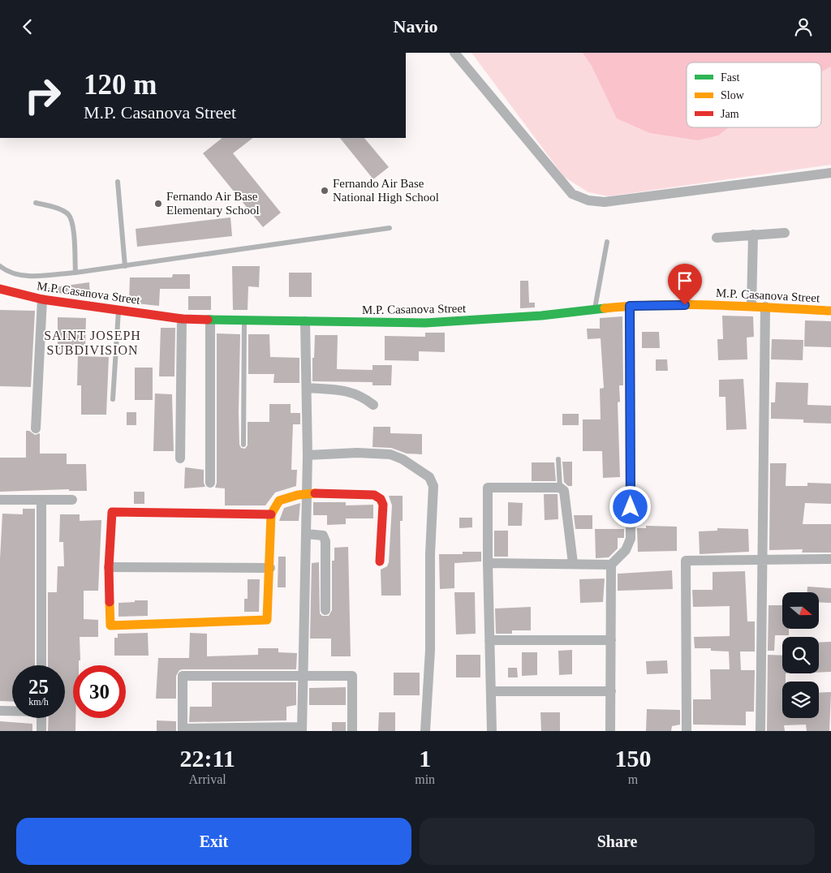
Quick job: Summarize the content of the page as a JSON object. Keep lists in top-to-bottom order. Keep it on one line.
{"streets":{"street":["M.P. Casanova Street"]},"districts":["SAINT JOSEPH SUBDIVISION"],"places":["Fernando Air Base National High School","Fernando Air Base Elementary School"],"legend":["Fast","Slow","Jam"],"north":"right","page":{"header":"Navio","turn":["120 m","M.P. Casanova Street"],"speed":"25 km/h","limit":"30","eta":["22:11","Arrival","1","min","150","m"],"buttons":["Exit","Share"]}}
